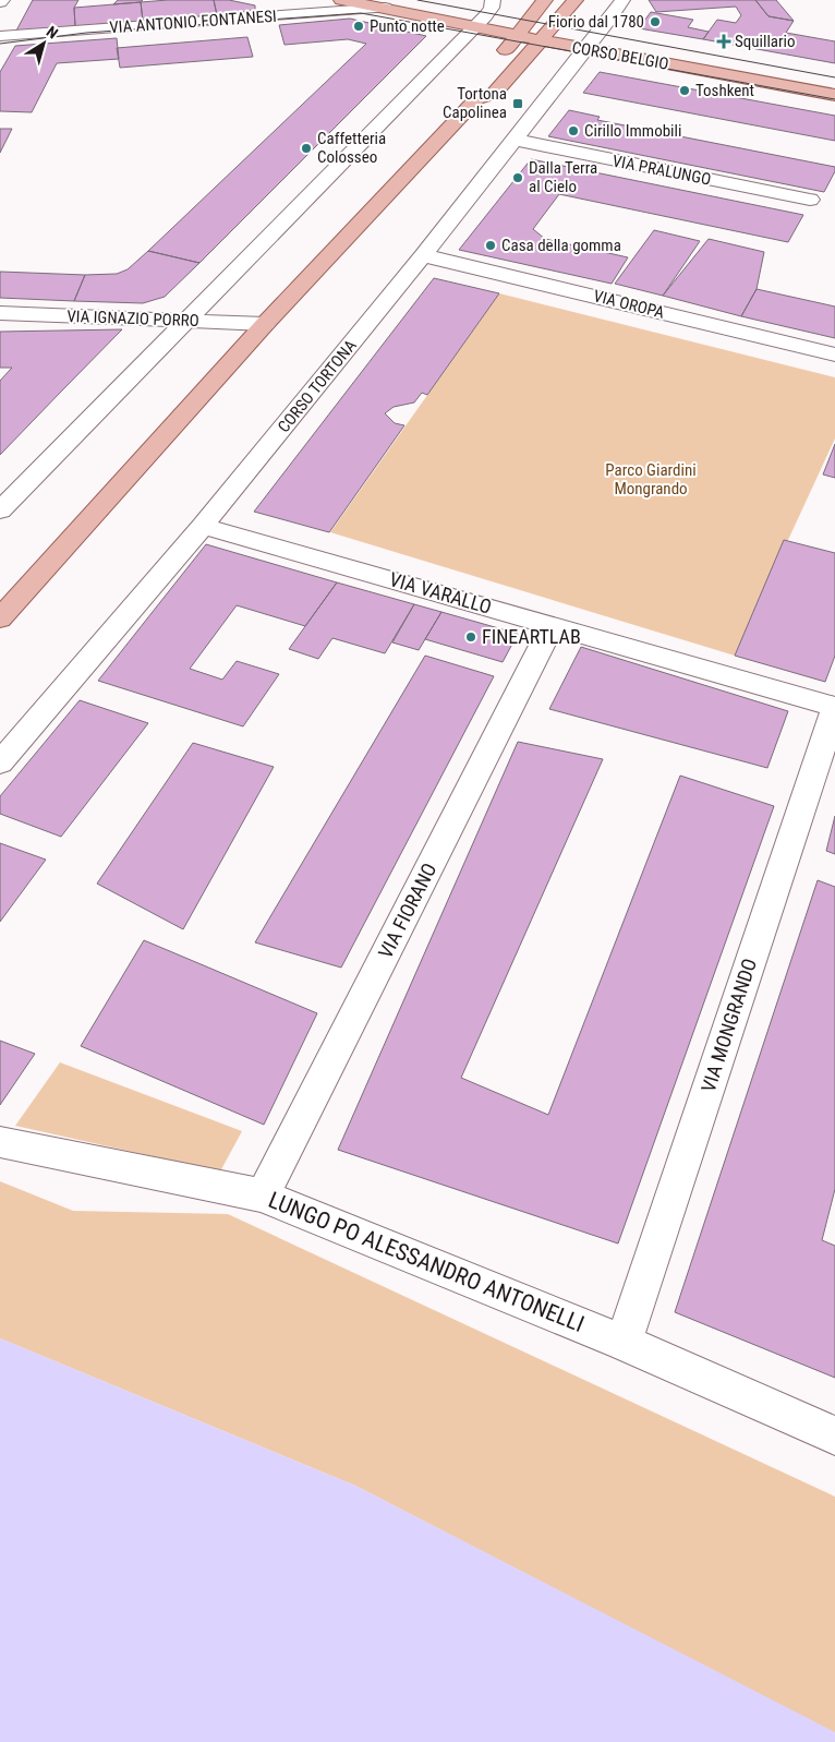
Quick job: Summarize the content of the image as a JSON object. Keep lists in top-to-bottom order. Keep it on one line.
{"streets":{"main road":["CORSO BELGIO"],"street":["VIA ANTONIO FONTANESI","VIA PRALUNGO","VIA OROPA","VIA IGNAZIO PORRO","CORSO TORTONA","VIA VARALLO","VIA FIORANO","VIA MONGRANDO","LUNGO PO ALESSANDRO ANTONELLI"]},"crossings":[["VIA ANTONIO FONTANESI","CORSO BELGIO"],["CORSO BELGIO","CORSO TORTONA"],["VIA PRALUNGO","CORSO TORTONA"],["VIA OROPA","CORSO TORTONA"],["CORSO TORTONA","VIA VARALLO"],["VIA VARALLO","VIA FIORANO"],["VIA VARALLO","VIA MONGRANDO"],["VIA FIORANO","LUNGO PO ALESSANDRO ANTONELLI"],["VIA MONGRANDO","LUNGO PO ALESSANDRO ANTONELLI"]],"parks":["Parco Giardini Mongrando"],"places":{"other":["Fiorio dal 1780","Punto notte","Toshkent","Cirillo Immobili","Caffetteria Colosseo","Dalla Terra al Cielo","Casa della gomma","FINEARTLAB"],"health":["Squillario"],"transit":["Tortona Capolinea"]},"north":"top right"}
